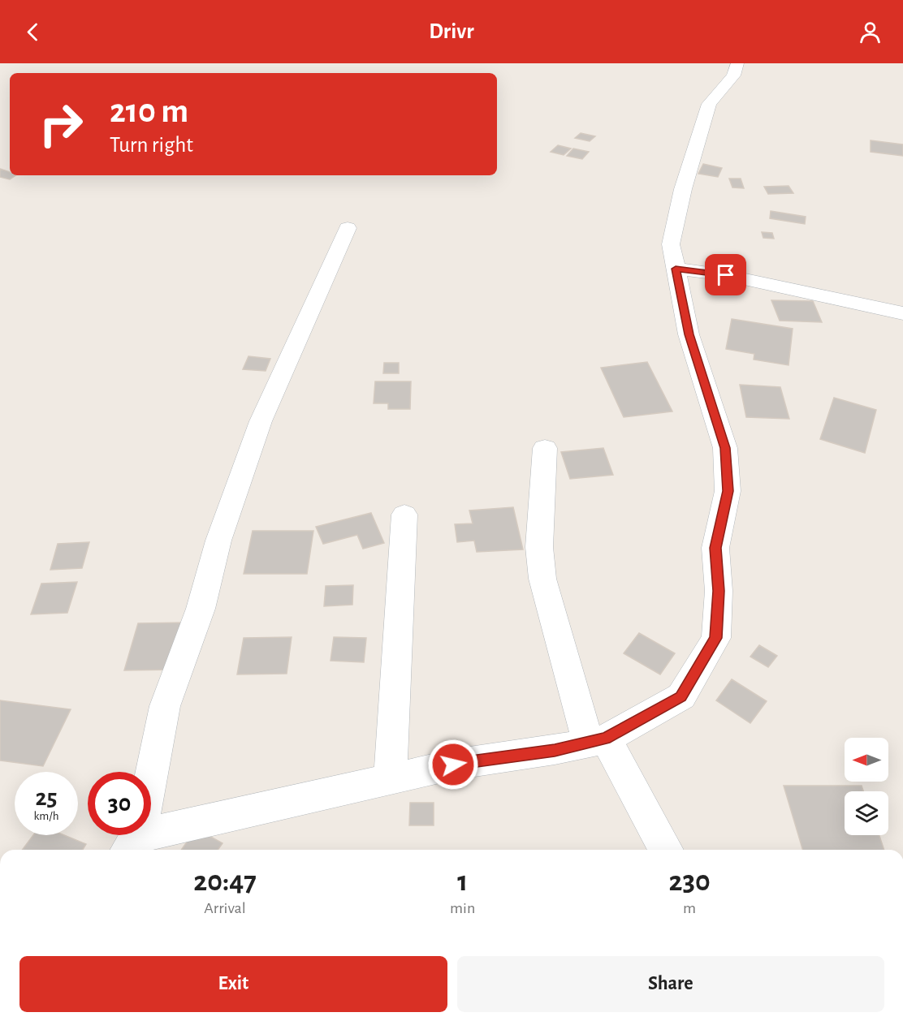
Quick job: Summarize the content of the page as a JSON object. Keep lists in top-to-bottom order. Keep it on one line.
{"north":"left","page":{"header":"Drivr","turn":["210 m","Turn right"],"speed":"25 km/h","limit":"30","eta":["20:47","Arrival","1","min","230","m"],"buttons":["Exit","Share"]}}
